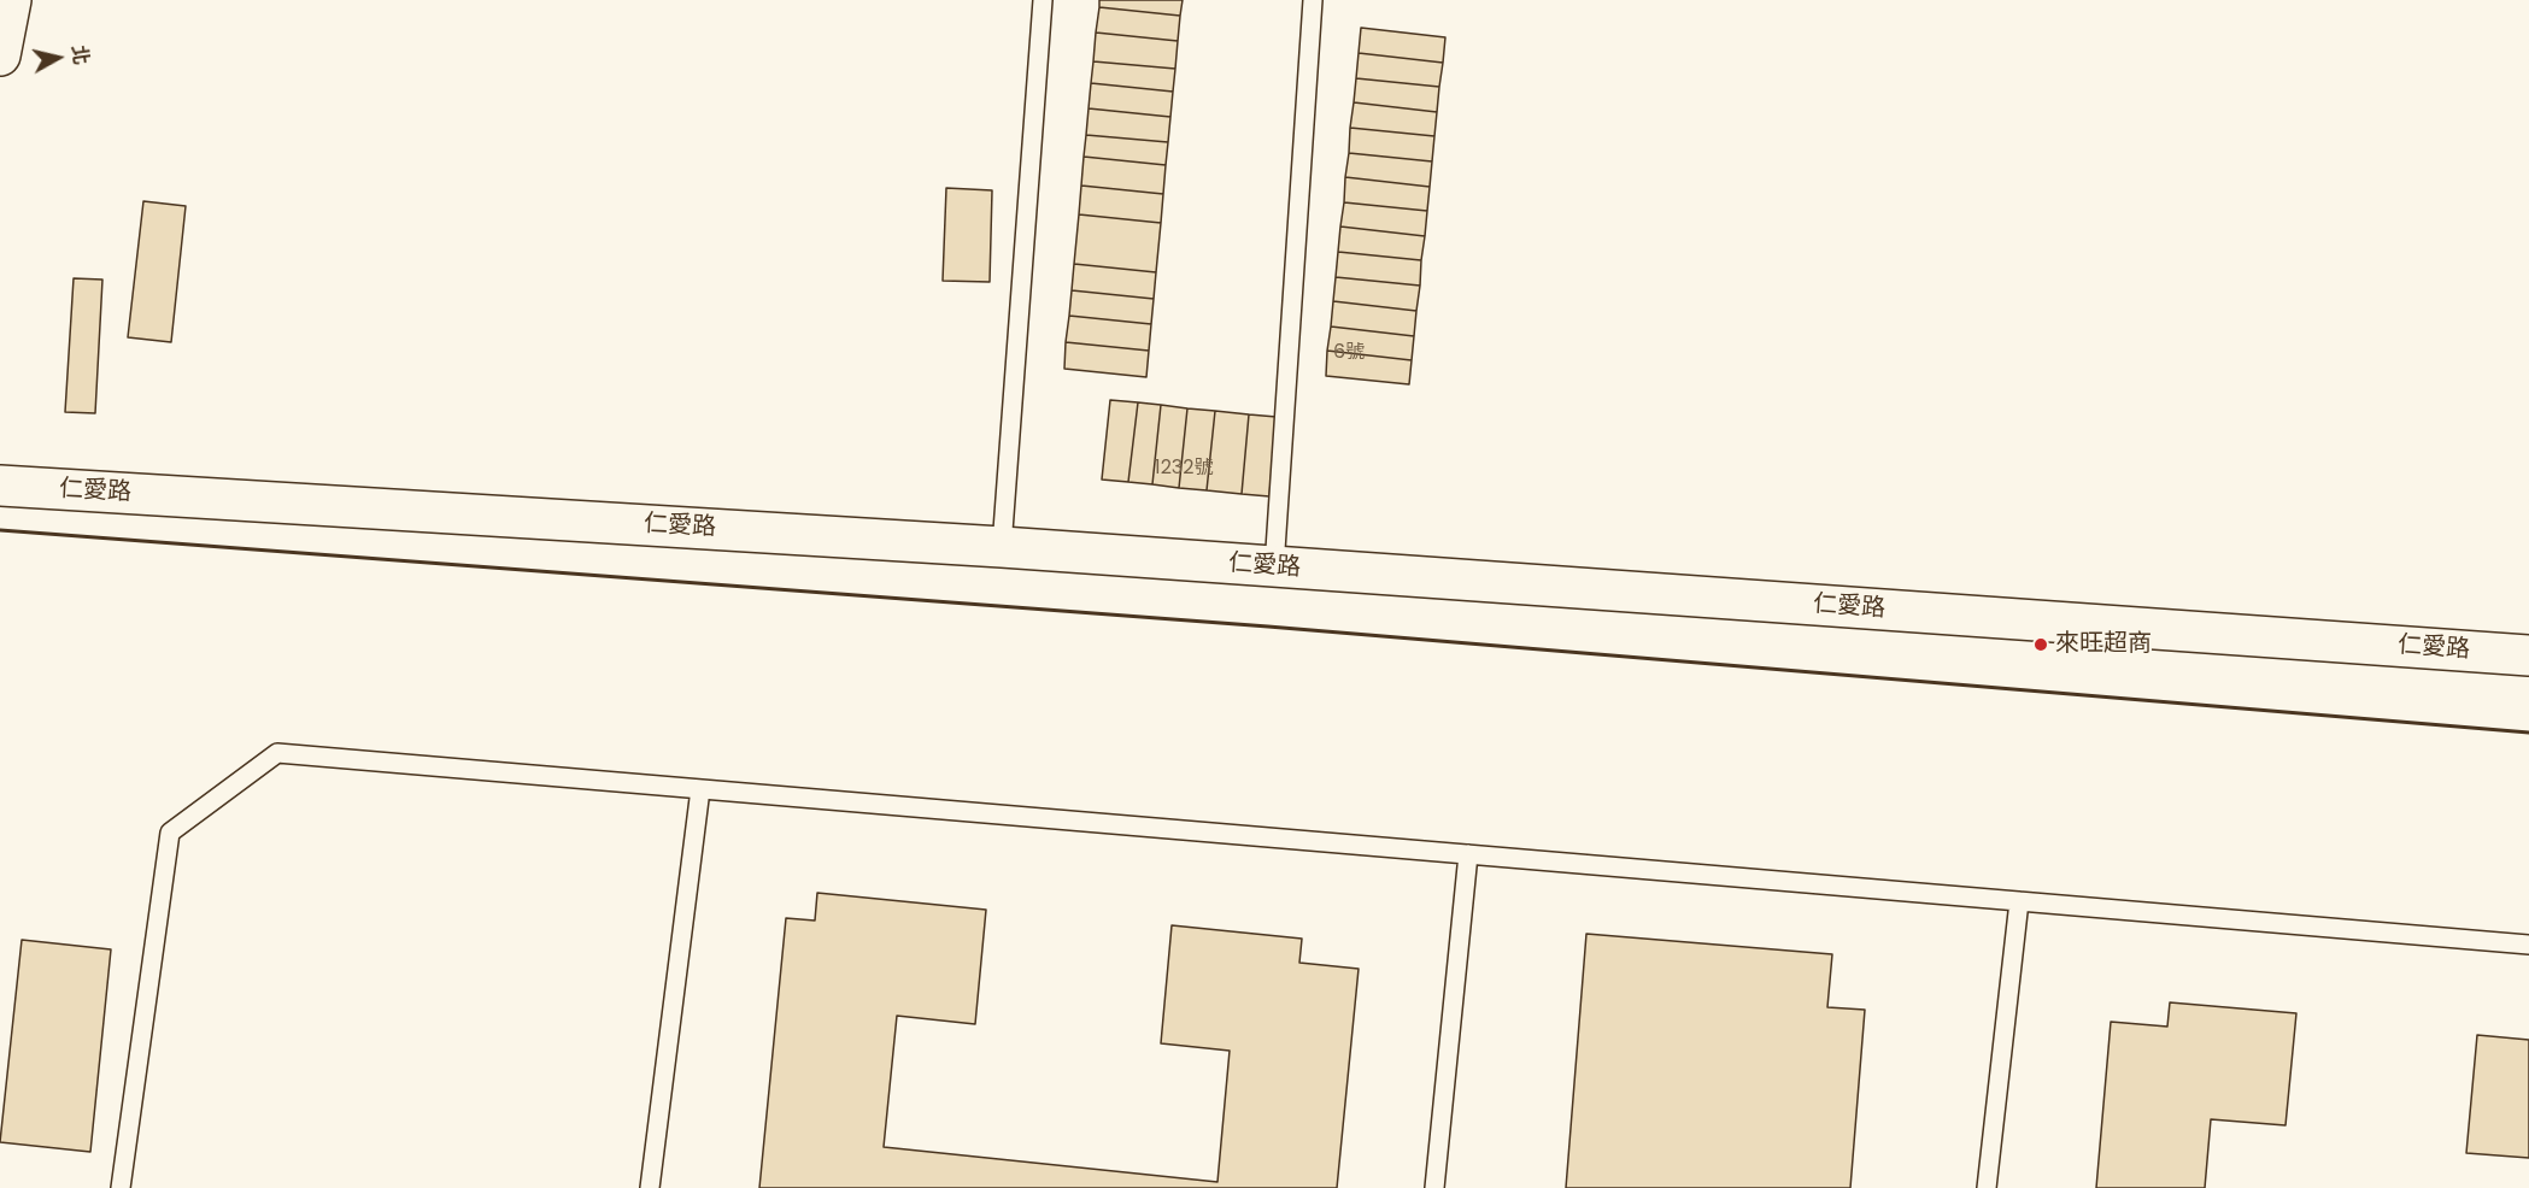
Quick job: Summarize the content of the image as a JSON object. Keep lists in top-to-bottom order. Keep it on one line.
{"streets":{"street":["仁愛路"]},"places":["來旺超商"],"house_numbers":["6號","1232號"],"north":"right"}
